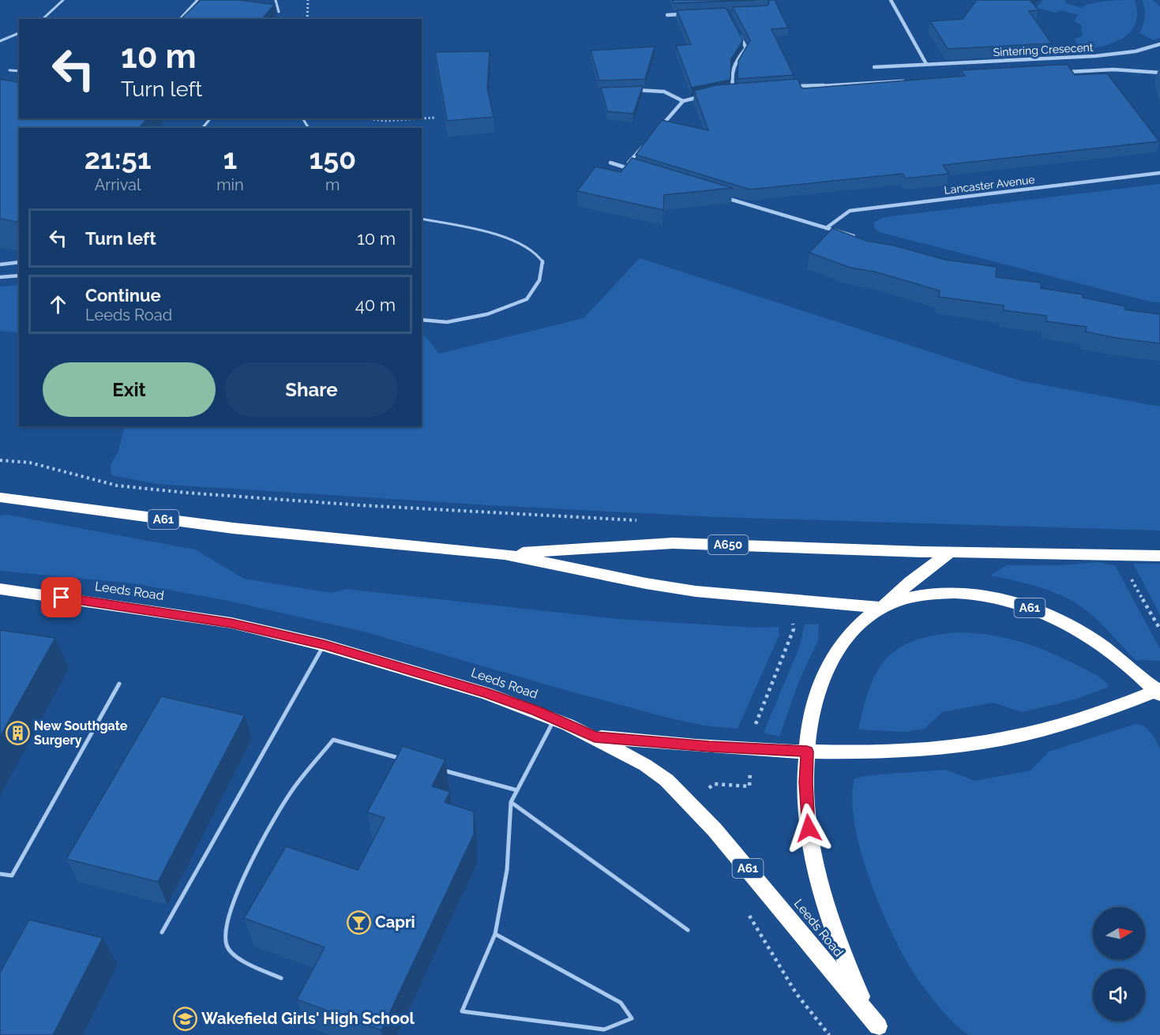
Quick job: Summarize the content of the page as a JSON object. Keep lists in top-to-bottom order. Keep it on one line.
{"streets":{"highway":["A61","A650","Leeds Road"],"street":["Sintering Cresecent","Lancaster Avenue"]},"crossings":[["A61","A650"],["A61","Leeds Road"]],"places":{"building":["New Southgate Surgery"],"bar":["Capri"],"school or university":["Wakefield Girls' High School"]},"north":"right","page":{"turn":["10 m","Turn left"],"eta":["21:51","Arrival","1","min","150","m"],"list":[{"name":"Turn left","value":"10 m"},{"name":"Continue","note":"Leeds Road","value":"40 m"}],"buttons":["Exit","Share"]}}
